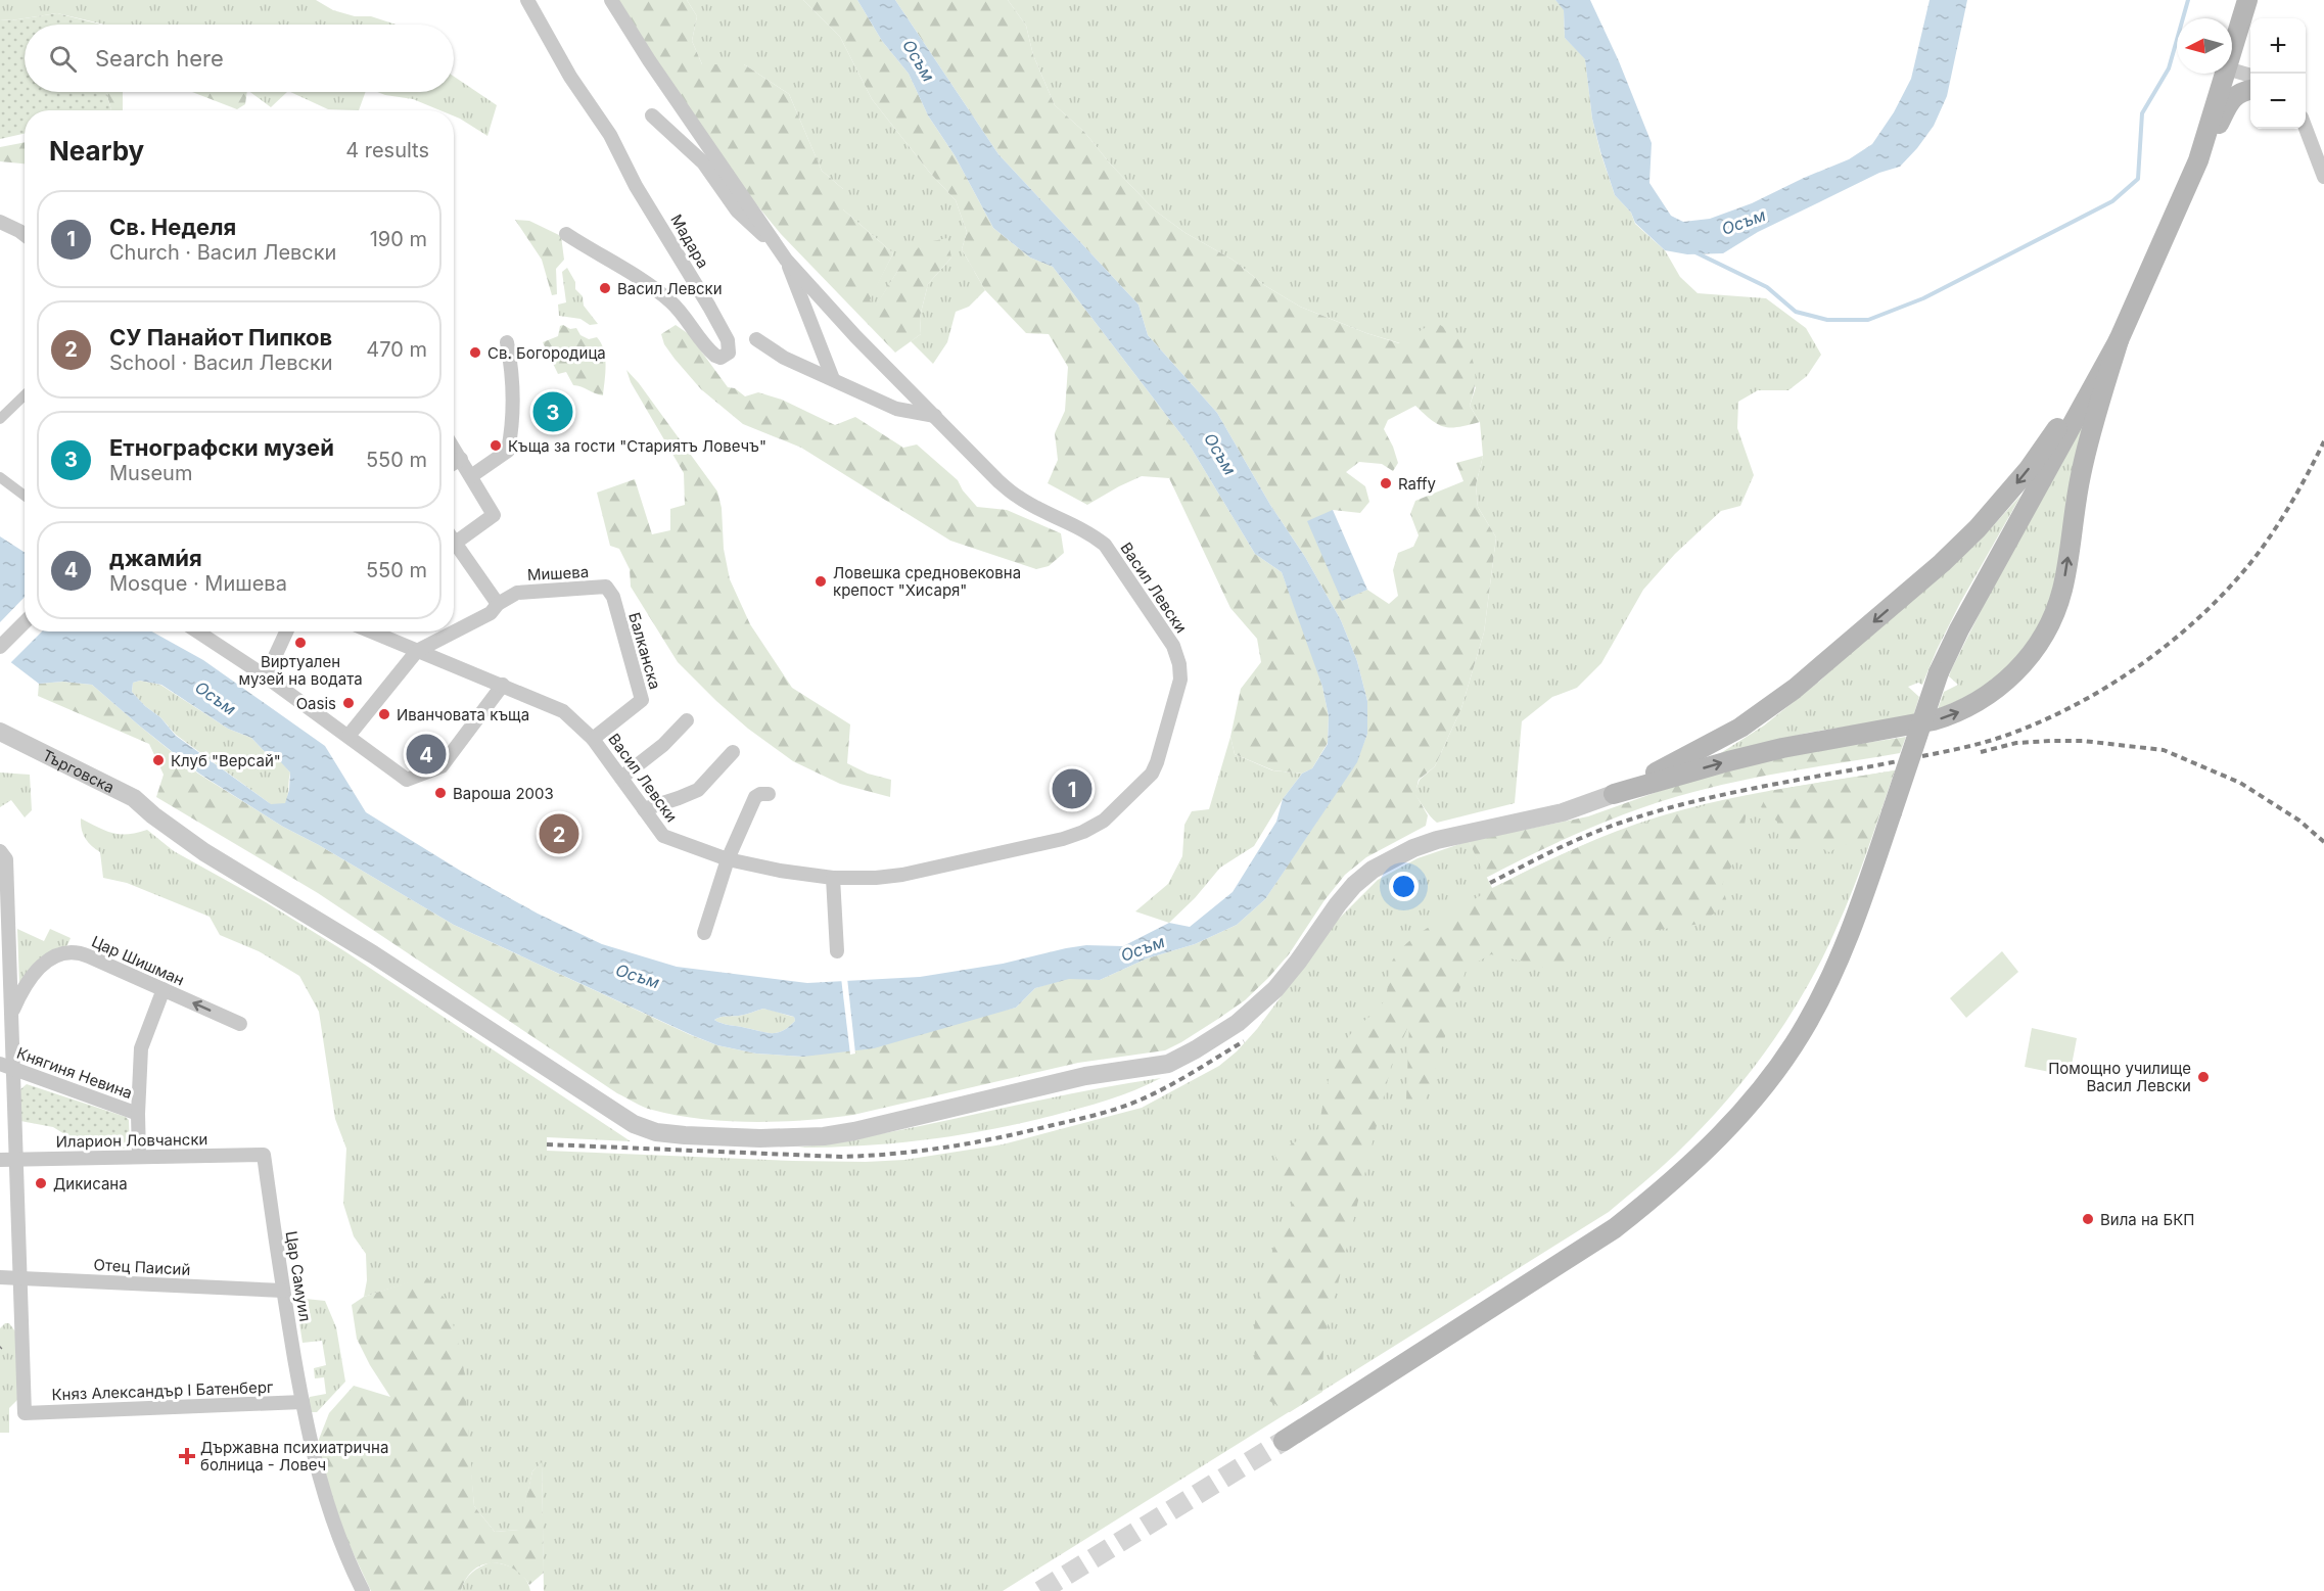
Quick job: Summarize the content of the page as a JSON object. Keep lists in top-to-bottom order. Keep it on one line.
{"streets":{"street":["Мадара","Мишева","Васил Левски","Балканска","Търговска","Цар Шишман","Княгиня Невина","Иларион Ловчански","Отец Паисий","Цар Самуил","Княз Александър I Батенберг"]},"crossings":[["Мишева","Васил Левски"],["Мишева","Балканска"],["Васил Левски","Балканска"],["Иларион Ловчански","Цар Самуил"],["Отец Паисий","Цар Самуил"],["Отец Паисий","Княз Александър I Батенберг"],["Цар Самуил","Княз Александър I Батенберг"]],"water":["Осъм"],"places":{"other":["Васил Левски","Св. Богородица","Къща за гости \"Стариятъ Ловечъ\"","Raffy","Ловешка средновековна крепост \"Хисаря\"","Виртуален музей на водата","Oasis","Иванчовата къща","Клуб \"Версай\"","Вароша 2003","Помощно училище Васил Левски","Дикисана","Вила на БКП"],"health":["Държавна психиатрична болница - Ловеч"]},"north":"left","page":{"map_buttons":["+","−"],"search":"Search here","heading":["Nearby","4 results"],"list":[{"mark":"1","name":"Св. Неделя","note":"Church · Васил Левски","value":"190 m"},{"mark":"2","name":"СУ Панайот Пипков","note":"School · Васил Левски","value":"470 m"},{"mark":"3","name":"Етнографски музей","note":"Museum","value":"550 m"},{"mark":"4","name":"джами́я","note":"Mosque · Мишева","value":"550 m"}],"pins":["3","4","1","2"]}}
